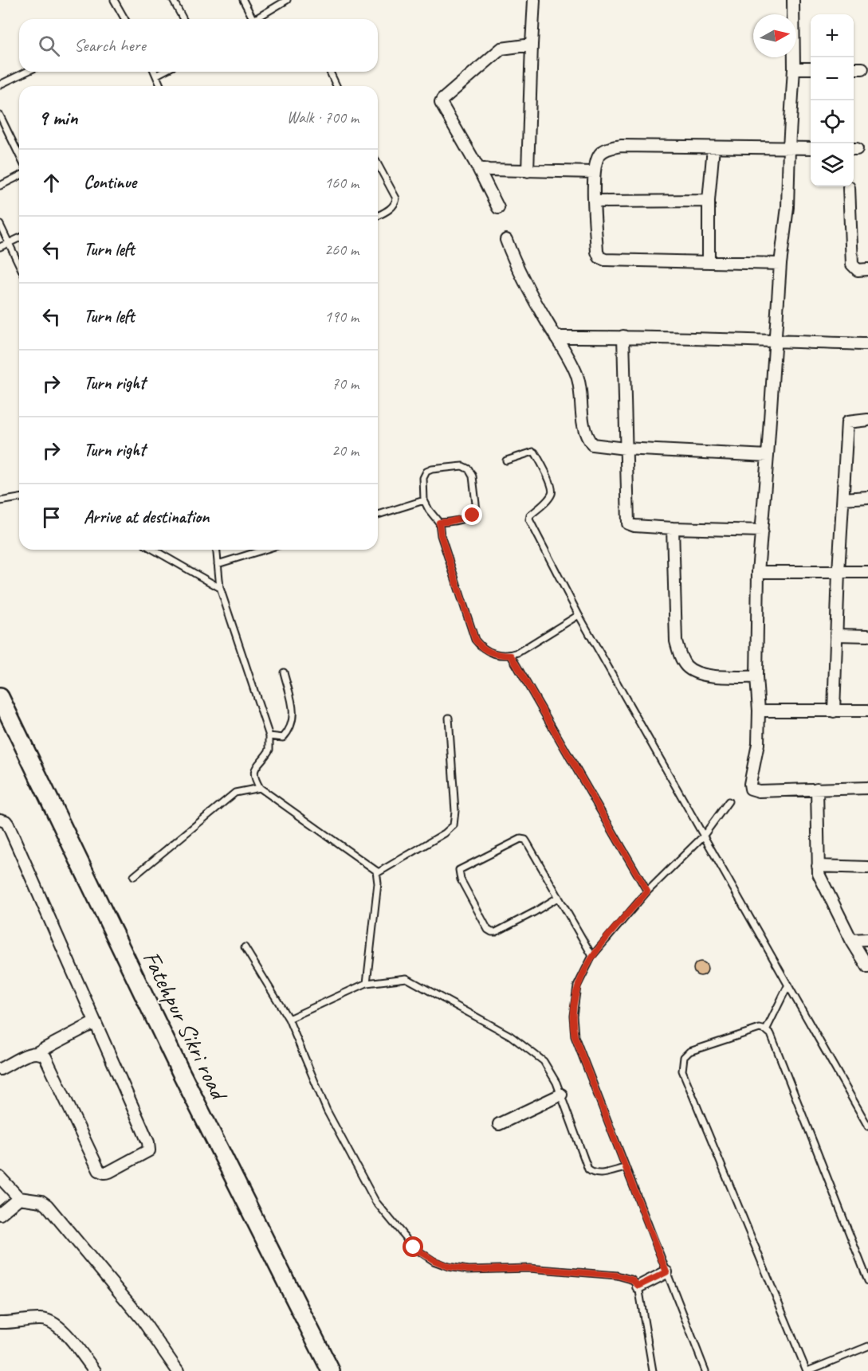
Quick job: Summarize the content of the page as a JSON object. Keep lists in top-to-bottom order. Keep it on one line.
{"streets":{"main road":["Fatehpur Sikri road"]},"north":"right","page":{"map_buttons":["+","−"],"search":"Search here","heading":["9 min","Walk · 700 m"],"list":[["Continue","160 m"],["Turn left","260 m"],["Turn left","190 m"],["Turn right","70 m"],["Turn right","20 m"],"Arrive at destination"]}}
